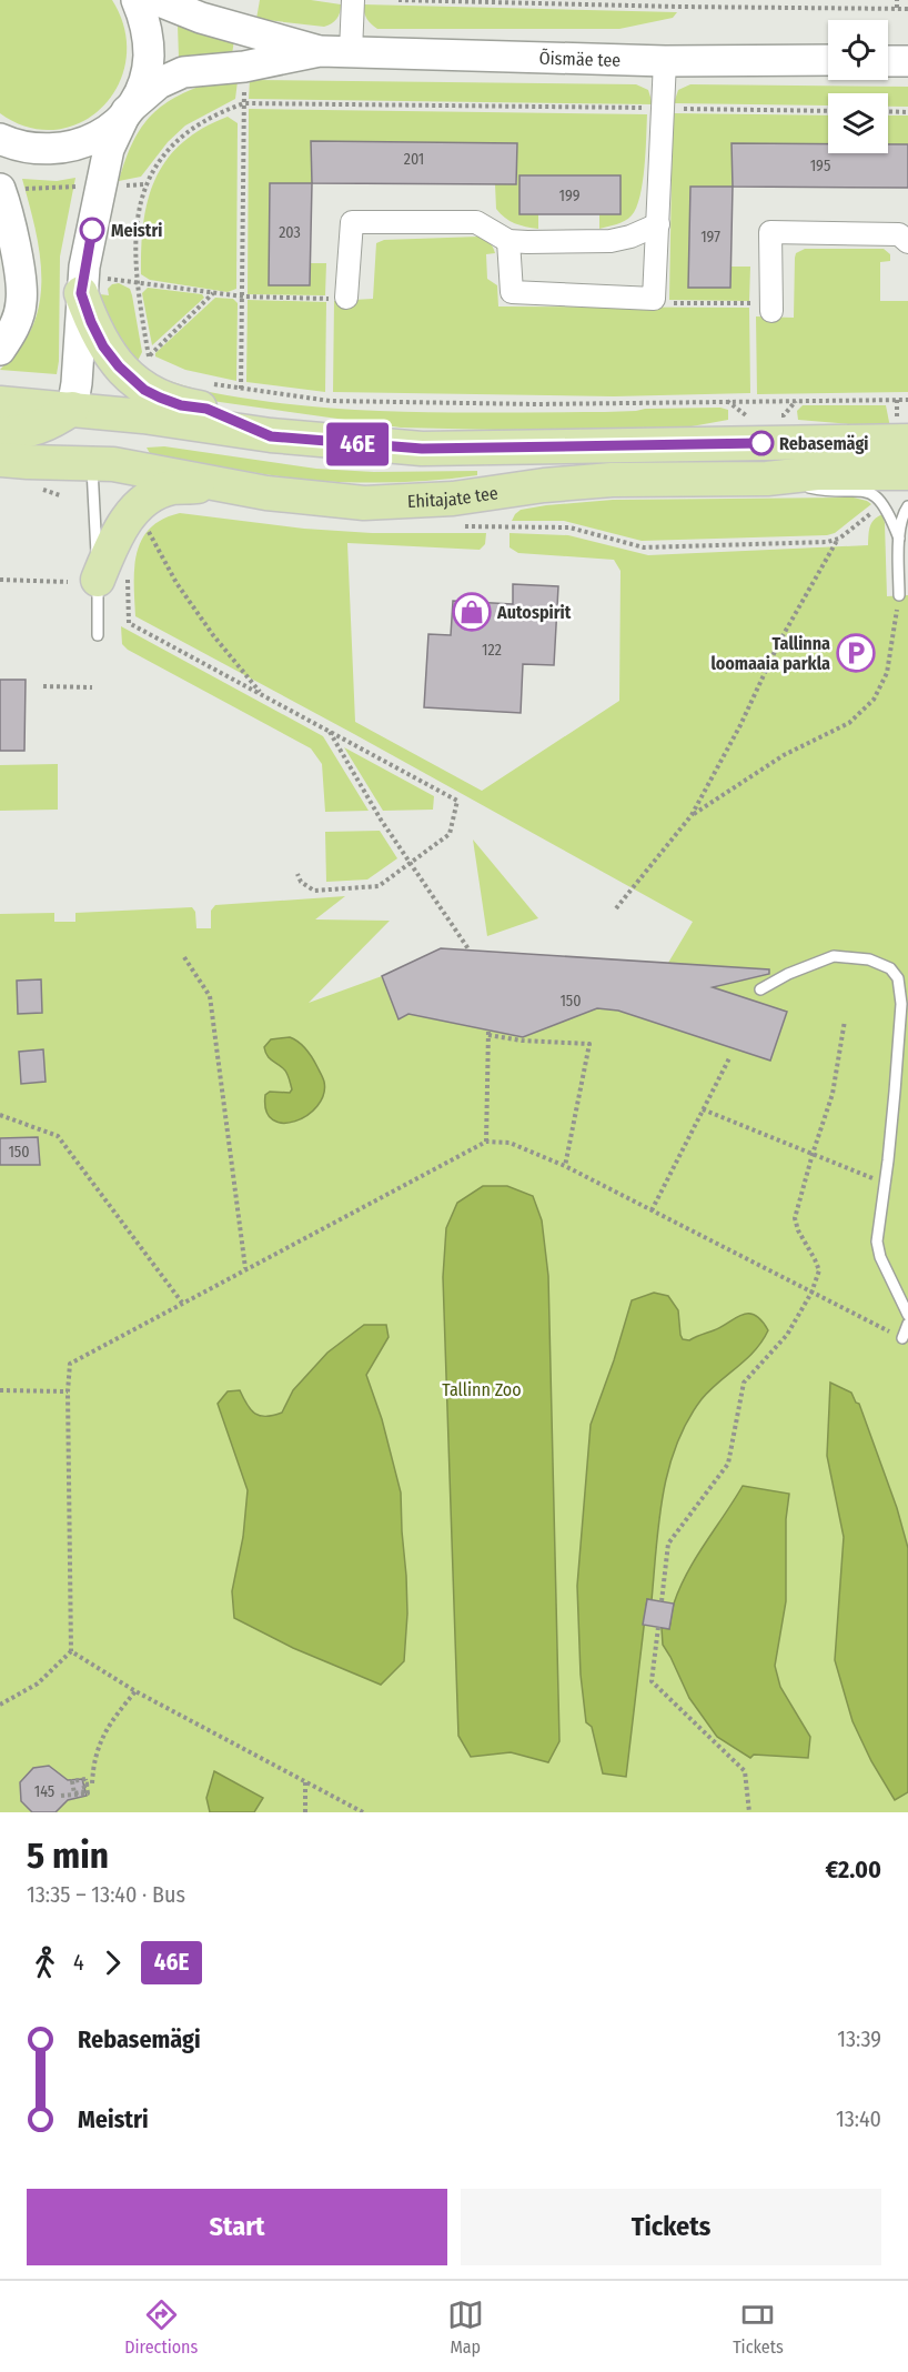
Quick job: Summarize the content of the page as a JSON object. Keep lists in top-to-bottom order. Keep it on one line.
{"streets":{"main road":["Õismäe tee","Ehitajate tee"]},"parks":["Tallinn Zoo"],"places":{"other":["Meistri","Rebasemägi"],"shop":["Autospirit"],"parking":["Tallinna loomaaia parkla"]},"lines":["bus line 46E"],"house_numbers":["201","195","199","203","197","122","150","150","145"],"page":{"on_map":"46E","heading":["5 min","13:35 – 13:40 · Bus","€2.00"],"legs":["4","46E"],"list":[{"name":"Rebasemägi","value":"13:39"},{"name":"Meistri","value":"13:40"}],"buttons":["Start","Tickets"],"tabs":["Directions","Map","Tickets"]}}
